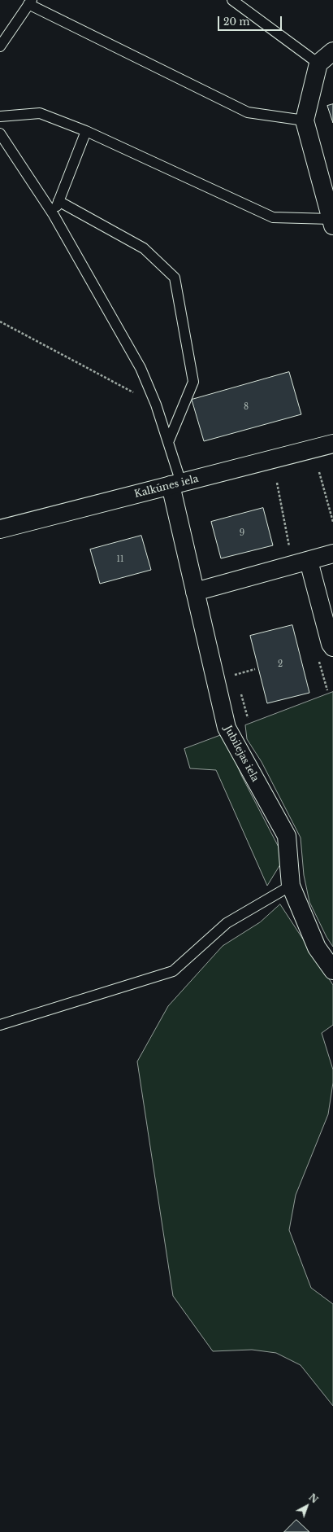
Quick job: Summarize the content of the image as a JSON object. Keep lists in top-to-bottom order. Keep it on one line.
{"streets":{"street":["Kalkūnes iela","Jubilejas iela"]},"crossings":[["Kalkūnes iela","Jubilejas iela"]],"house_numbers":["8","9","11","2"],"scale_bar":"20 m","north":"top right"}
